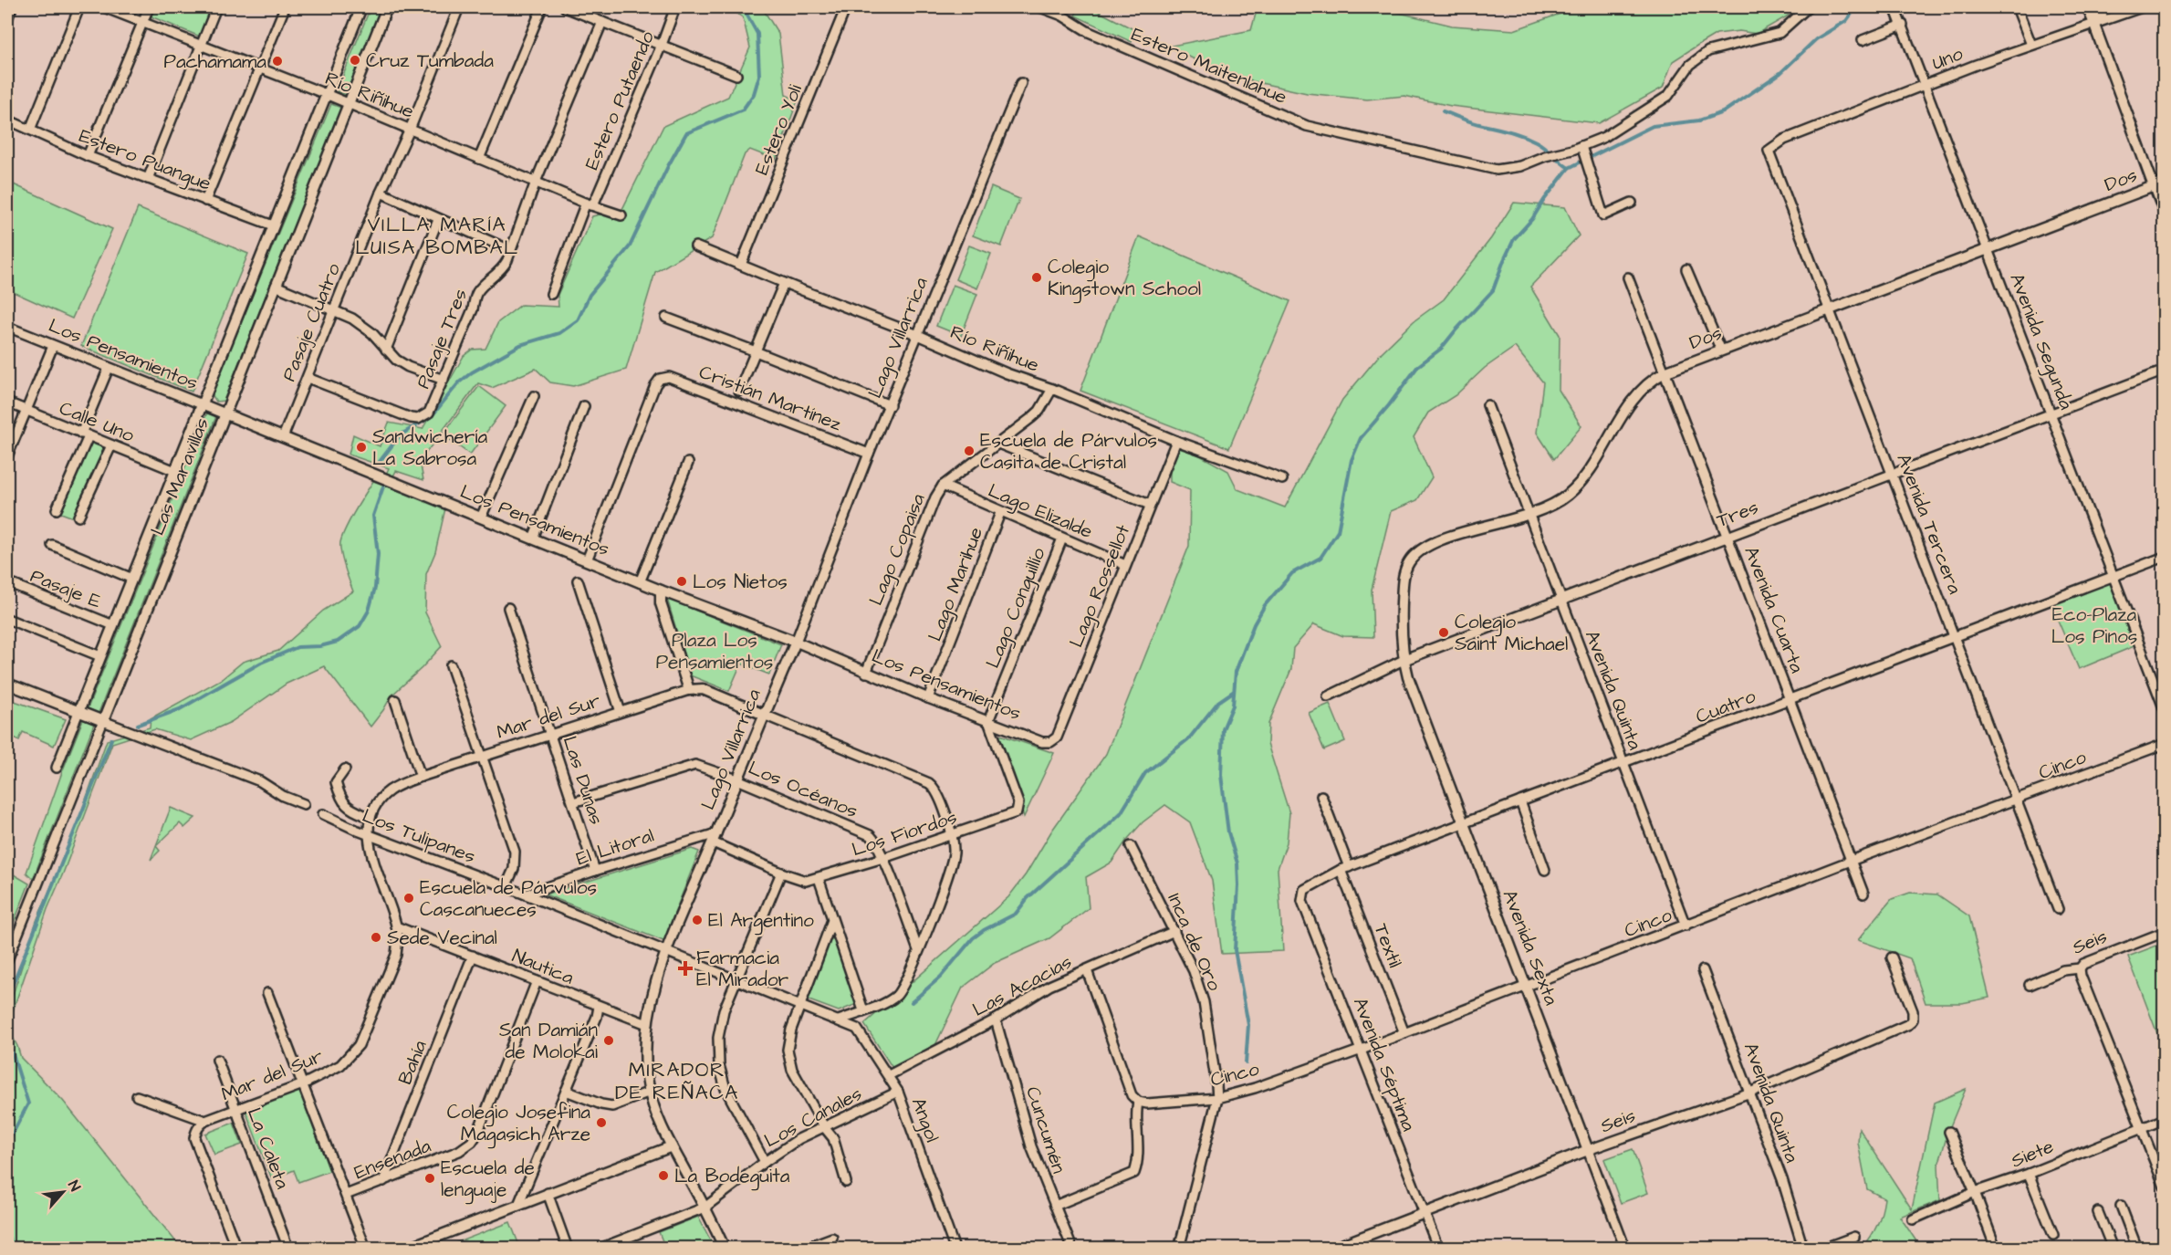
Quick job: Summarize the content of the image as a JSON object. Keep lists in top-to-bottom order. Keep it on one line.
{"streets":{"street":["Uno","Estero Maitenlahue","Río Riñihue","Estero Putaendo","Estero Yoli","Estero Puangue","Dos","Pasaje Cuatro","Lago Villarrica","Pasaje Tres","Avenida Segunda","Los Pensamientos","Cristián Martínez","Calle Uno","Las Maravillas","Lago Elizalde","Tres","Avenida Tercera","Lago Copaisa","Lago Marihue","Lago Rossellot","Pasaje E","Lago Conguillío","Avenida Cuarta","Avenida Quinta","Cuatro","Mar del Sur","Cinco","Las Dunas","Los Océanos","Los Fiordos","Los Tulipanes","El Litoral","Inca de Oro","Seis","Textil","Avenida Sexta","Nautica","Las Acacias","Bahía","Avenida Séptima","Los Canales","Angol","Cuncumén","La Caleta","Siete","Ensenada"]},"crossings":[["Uno","Avenida Segunda"],["Uno","Avenida Tercera"],["Río Riñihue","Estero Putaendo"],["Río Riñihue","Estero Yoli"],["Río Riñihue","Pasaje Cuatro"],["Río Riñihue","Lago Villarrica"],["Río Riñihue","Pasaje Tres"],["Río Riñihue","Las Maravillas"],["Río Riñihue","Lago Copaisa"],["Río Riñihue","Lago Rossellot"],["Estero Puangue","Las Maravillas"],["Dos","Avenida Segunda"],["Dos","Tres"],["Dos","Avenida Tercera"],["Dos","Avenida Cuarta"],["Dos","Avenida Quinta"],["Dos","Avenida Sexta"],["Pasaje Cuatro","Pasaje Tres"],["Pasaje Cuatro","Los Pensamientos"],["Lago Villarrica","Los Pensamientos"],["Lago Villarrica","Cristián Martínez"],["Lago Villarrica","Mar del Sur"],["Lago Villarrica","Los Océanos"],["Lago Villarrica","Los Fiordos"],["Lago Villarrica","Los Tulipanes"],["Lago Villarrica","El Litoral"],["Lago Villarrica","Nautica"],["Lago Villarrica","Los Canales"],["Avenida Segunda","Tres"],["Avenida Segunda","Cuatro"],["Los Pensamientos","Cristián Martínez"],["Los Pensamientos","Las Maravillas"],["Los Pensamientos","Lago Copaisa"],["Los Pensamientos","Lago Marihue"],["Los Pensamientos","Lago Rossellot"],["Los Pensamientos","Lago Conguillío"],["Los Pensamientos","Los Fiordos"],["Calle Uno","Las Maravillas"],["Las Maravillas","Pasaje E"],["Lago Elizalde","Lago Copaisa"],["Lago Elizalde","Lago Marihue"],["Lago Elizalde","Lago Rossellot"],["Lago Elizalde","Lago Conguillío"],["Tres","Avenida Tercera"],["Tres","Avenida Cuarta"],["Tres","Avenida Quinta"],["Tres","Avenida Sexta"],["Avenida Tercera","Cuatro"],["Avenida Tercera","Cinco"],["Lago Conguillío","Los Fiordos"],["Avenida Cuarta","Cuatro"],["Avenida Cuarta","Cinco"],["Avenida Quinta","Cuatro"],["Avenida Quinta","Cinco"],["Avenida Quinta","Seis"],["Cuatro","Textil"],["Cuatro","Avenida Sexta"],["Cuatro","Avenida Séptima"],["Mar del Sur","Las Dunas"],["Mar del Sur","Los Océanos"],["Mar del Sur","Los Fiordos"],["Mar del Sur","Los Tulipanes"],["Mar del Sur","Nautica"],["Mar del Sur","Angol"],["Mar del Sur","La Caleta"],["Cinco","Inca de Oro"],["Cinco","Textil"],["Cinco","Avenida Sexta"],["Cinco","Avenida Séptima"],["Las Dunas","Los Océanos"],["Las Dunas","El Litoral"],["Los Océanos","Los Fiordos"],["Los Fiordos","El Litoral"],["Los Tulipanes","El Litoral"],["Los Tulipanes","Angol"],["Inca de Oro","Las Acacias"],["Seis","Avenida Sexta"],["Seis","Avenida Séptima"],["Nautica","Bahía"],["Nautica","Ensenada"],["Las Acacias","Angol"],["Las Acacias","Cuncumén"],["Bahía","Ensenada"],["Los Canales","Angol"]],"districts":["VILLA MARÍA LUISA BOMBAL","MIRADOR DE REÑACA"],"parks":["Eco-Plaza Los Pinos","Plaza Los Pensamientos"],"places":{"other":["Cruz Tumbada","Pachamama","Colegio Kingstown School","Sandwichería La Sabrosa","Escuela de Párvulos Casita de Cristal","Los Nietos","Colegio Saint Michael","Escuela de Párvulos Cascanueces","El Argentino","Sede Vecinal","San Damián de Molokai","Colegio Josefina Magasich Arze","La Bodeguita","Escuela de lenguaje"],"health":["Farmacia El Mirador"]},"north":"top right"}
